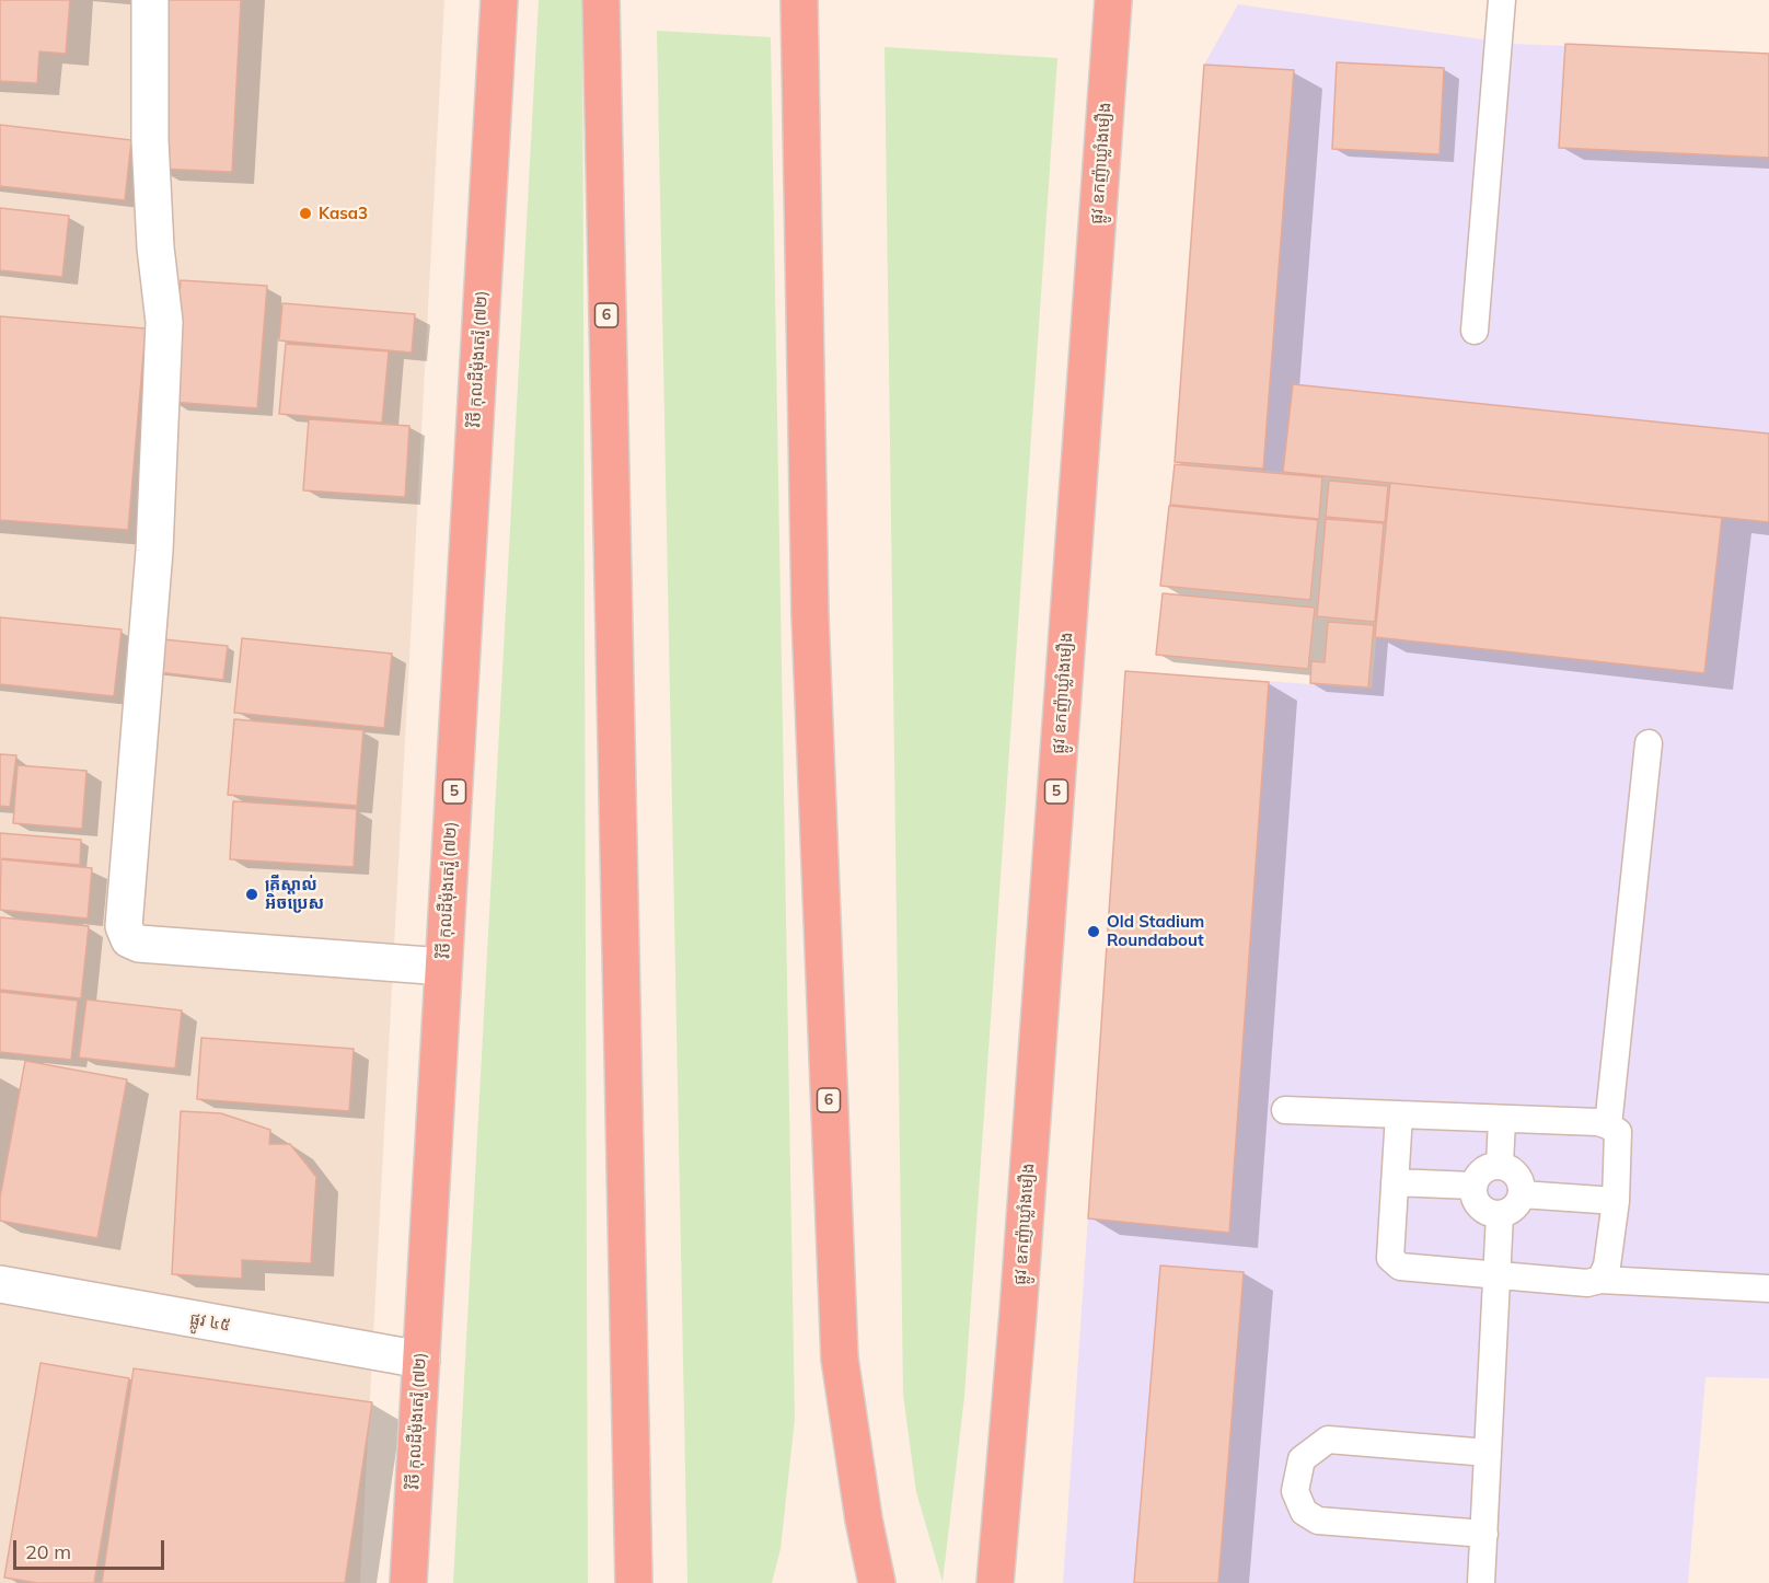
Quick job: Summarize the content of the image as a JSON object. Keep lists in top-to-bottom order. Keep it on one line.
{"streets":{"highway":["ផ្លូវ ឧកញ៉ាឃ្លាំងមឿង","6","វិថី កុលដឺម៉ុងតេរ៉ួ (៧២)","5"],"street":["ផ្លូវ ៤៥"]},"crossings":[["វិថី កុលដឺម៉ុងតេរ៉ួ (៧២)","ផ្លូវ ៤៥"]],"places":["Kasa3","គ្រីស្តាល់ អិចប្រេស","Old Stadium Roundabout"],"scale_bar":"20 m"}
